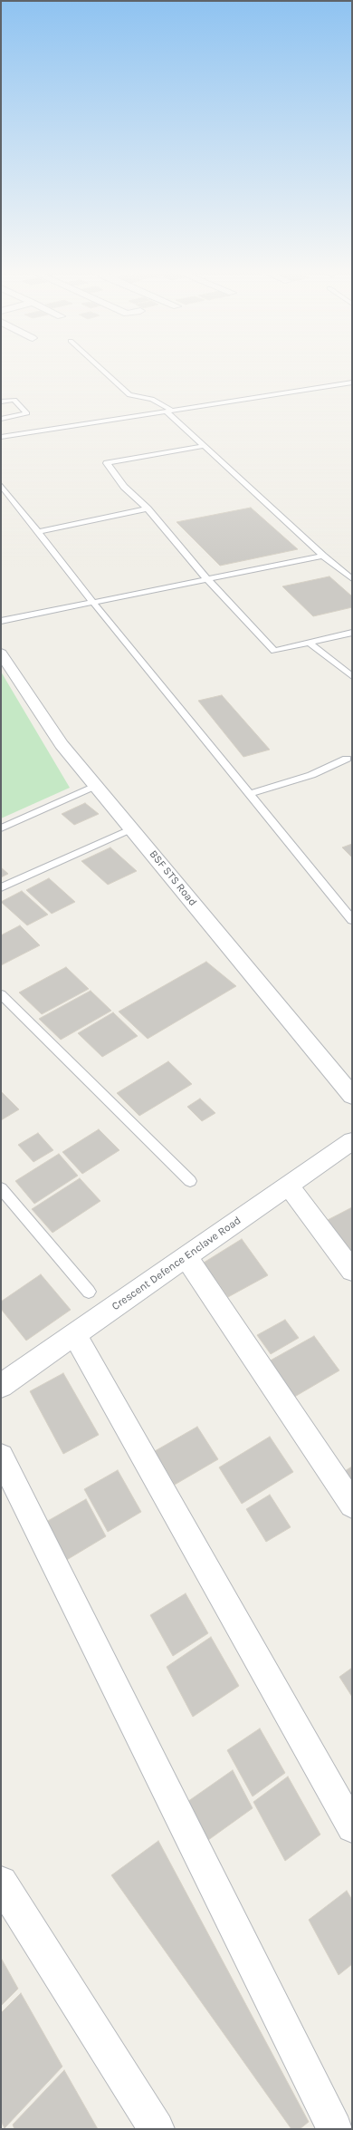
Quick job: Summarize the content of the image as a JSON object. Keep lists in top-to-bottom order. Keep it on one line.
{"streets":{"street":["BSF STS Road","Crescent Defence Enclave Road"]}}
